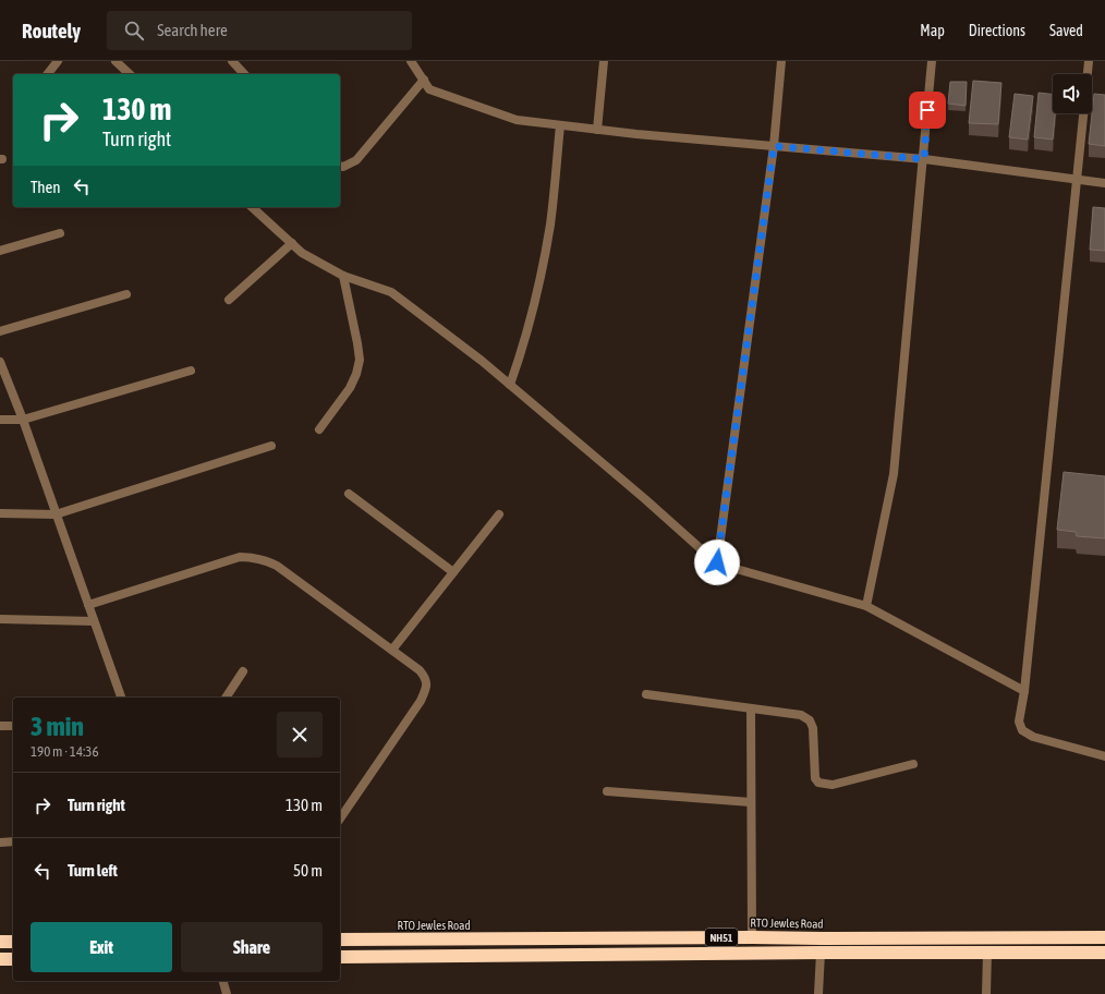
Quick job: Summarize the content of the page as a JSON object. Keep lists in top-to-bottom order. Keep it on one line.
{"streets":{"highway":["RTO Jewles Road","NH51"]},"page":{"header":"Routely","search":"Search here","nav":["Map","Directions","Saved"],"turn":["130 m","Turn right"],"then":"Then","heading":["3 min","190 m · 14:36"],"list":[{"name":"Turn right","value":"130 m"},{"name":"Turn left","value":"50 m"}],"buttons":["Exit","Share"]}}
